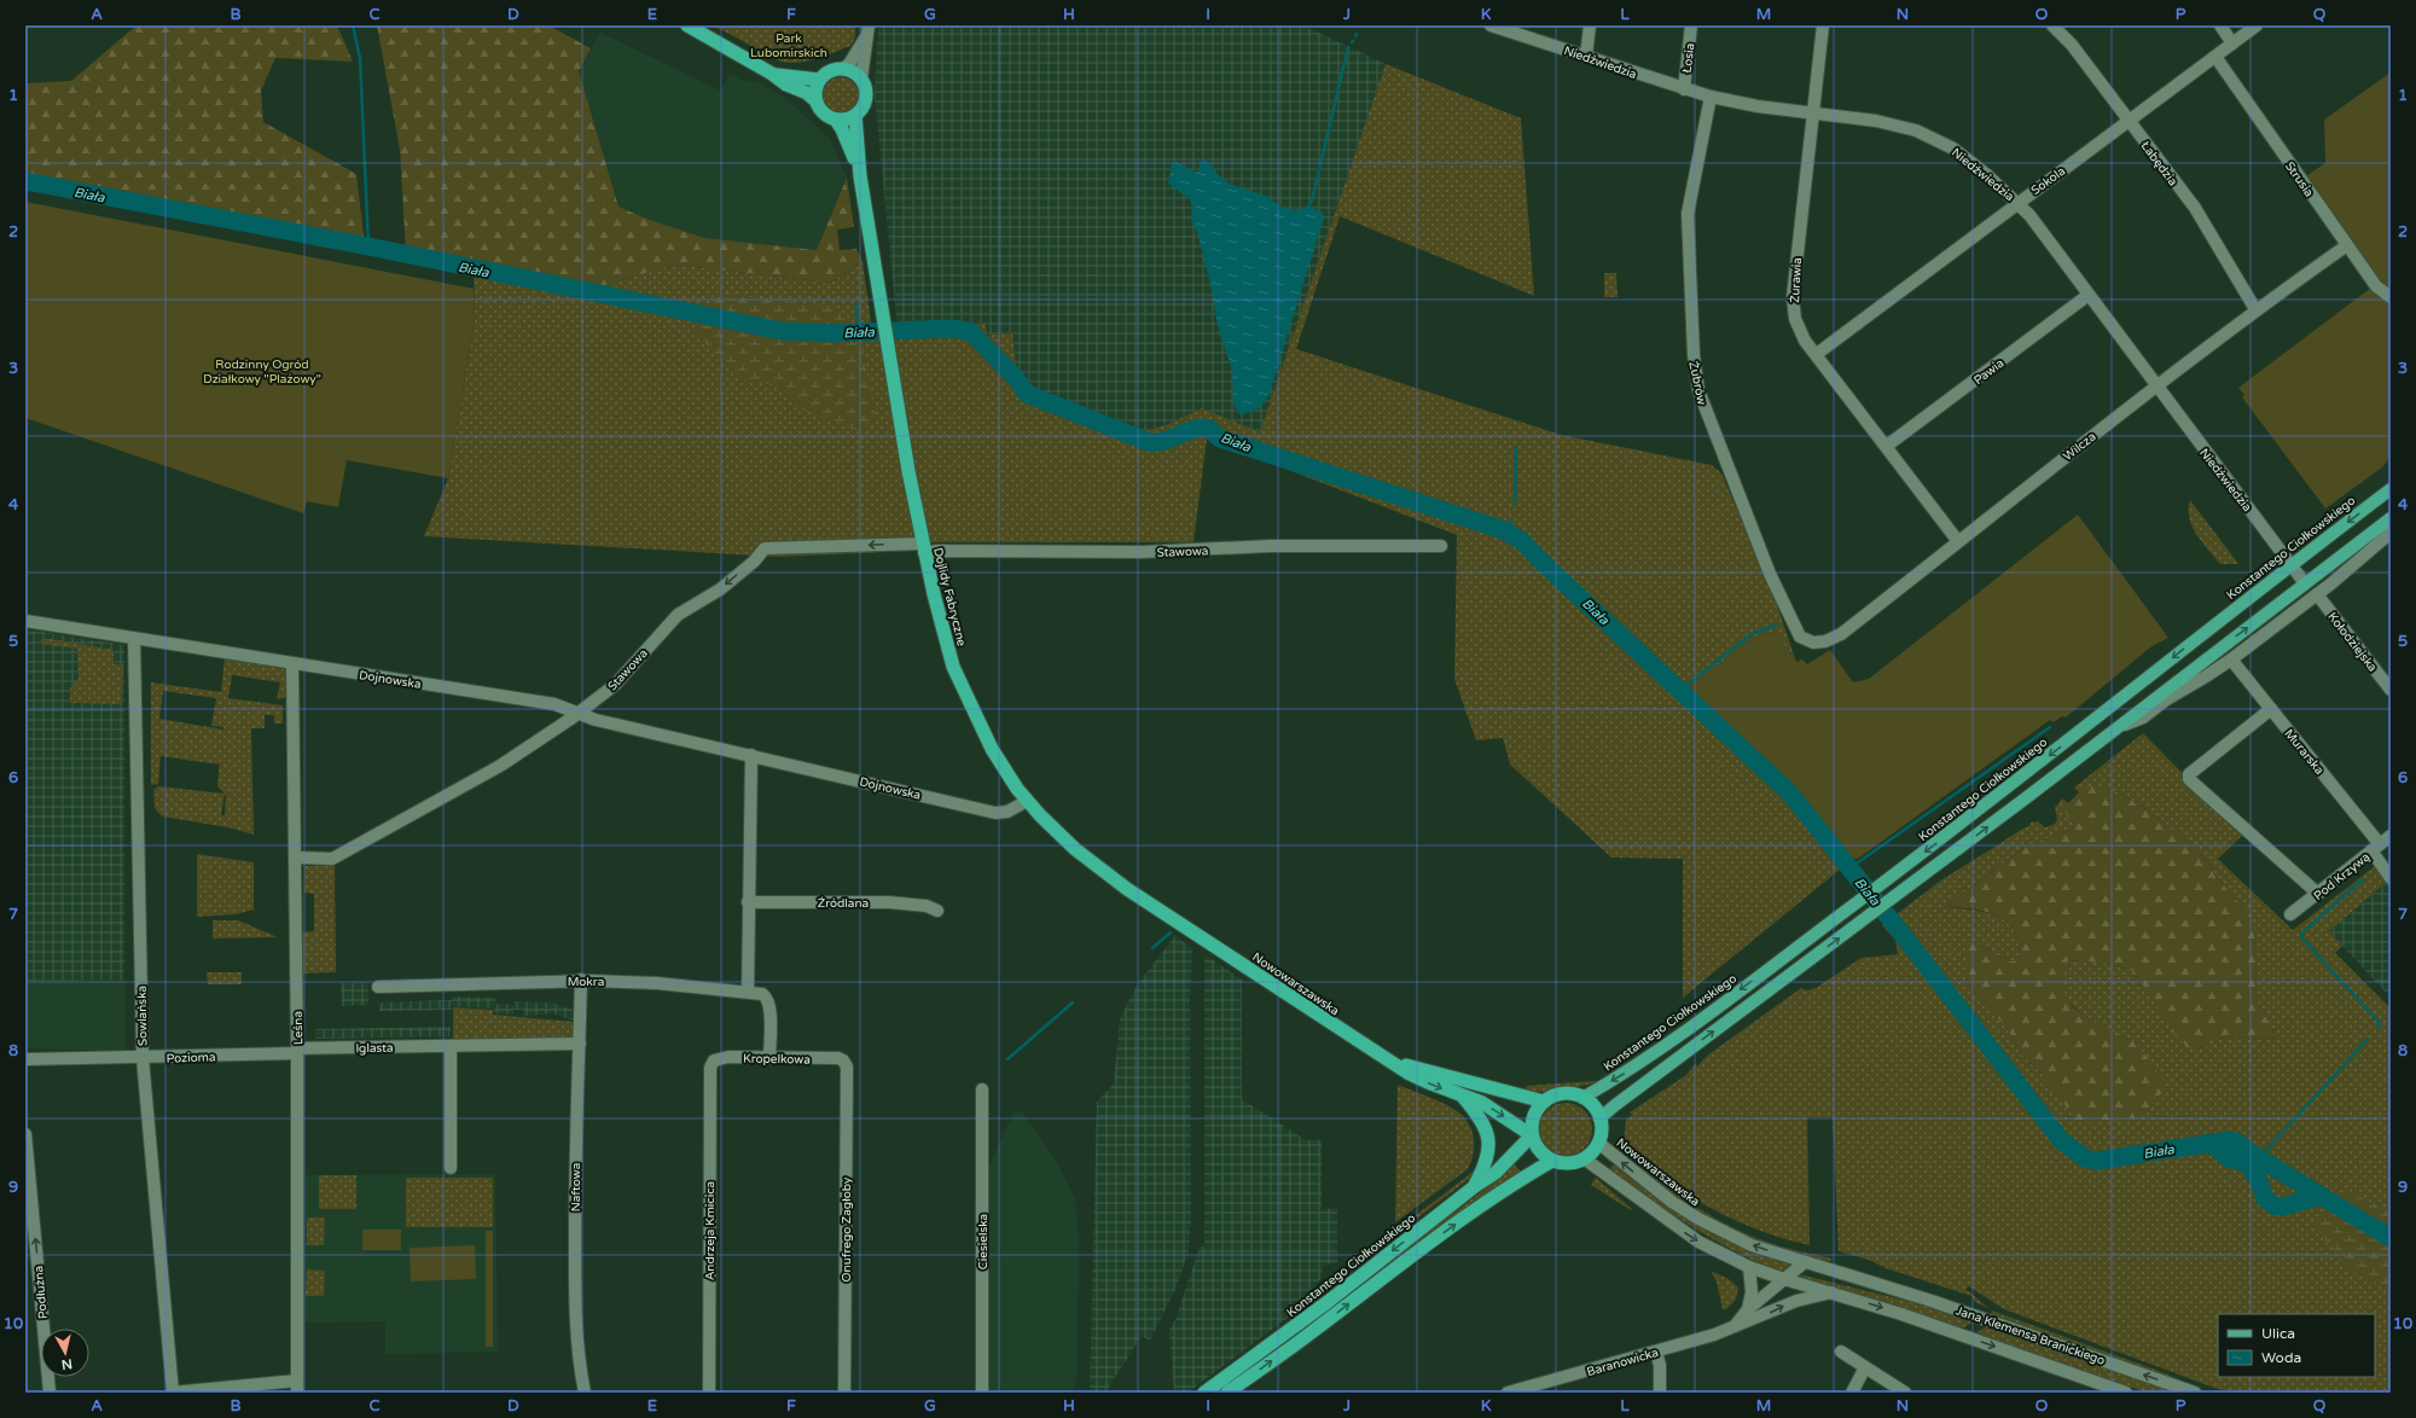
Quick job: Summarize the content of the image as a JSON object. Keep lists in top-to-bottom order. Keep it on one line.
{"streets":{"highway":["Konstantego Ciołkowskiego","Dojlidy Fabryczne","Nowowarszawska"],"street":["Łosia","Niedźwiedzia","Łabędzia","Strusia","Sokola","Żurawia","Pawia","Żubrów","Wilcza","Stawowa","Kołodziejska","Dojnowska","Murarska","Pod Krzywą","Źródlana","Mokra","Sowlańska","Leśna","Iglasta","Pozioma","Kropelkowa","Naftowa","Onufrego Zagłoby","Andrzeja Kmicica","Ciesielska","Podłużna","Jana Klemensa Branickiego","Baranowicka"]},"crossings":[["Łosia","Niedźwiedzia"],["Niedźwiedzia","Sokola"],["Niedźwiedzia","Żurawia"],["Niedźwiedzia","Pawia"],["Niedźwiedzia","Żubrów"],["Niedźwiedzia","Wilcza"],["Niedźwiedzia","Konstantego Ciołkowskiego"],["Łabędzia","Sokola"],["Łabędzia","Wilcza"],["Strusia","Sokola"],["Strusia","Wilcza"],["Sokola","Żurawia"],["Żurawia","Pawia"],["Żurawia","Wilcza"],["Żubrów","Wilcza"],["Konstantego Ciołkowskiego","Nowowarszawska"],["Stawowa","Dojlidy Fabryczne"],["Stawowa","Dojnowska"],["Stawowa","Leśna"],["Dojlidy Fabryczne","Dojnowska"],["Dojlidy Fabryczne","Nowowarszawska"],["Dojnowska","Sowlańska"],["Dojnowska","Leśna"],["Murarska","Pod Krzywą"],["Mokra","Kropelkowa"],["Mokra","Naftowa"],["Nowowarszawska","Jana Klemensa Branickiego"],["Sowlańska","Pozioma"],["Leśna","Iglasta"],["Leśna","Pozioma"],["Iglasta","Pozioma"],["Iglasta","Naftowa"],["Kropelkowa","Onufrego Zagłoby"],["Kropelkowa","Andrzeja Kmicica"],["Jana Klemensa Branickiego","Baranowicka"]],"one_way":["Podłużna"],"water":["Biała"],"parks":["Park Lubomirskich","Rodzinny Ogród Działkowy \"Plażowy\""],"legend":["Ulica","Woda"],"north":"bottom","grid":{"columns":["A","B","C","D","E","F","G","H","I","J","K","L","M","N","O","P","Q"],"rows":["1","2","3","4","5","6","7","8","9","10"]}}
